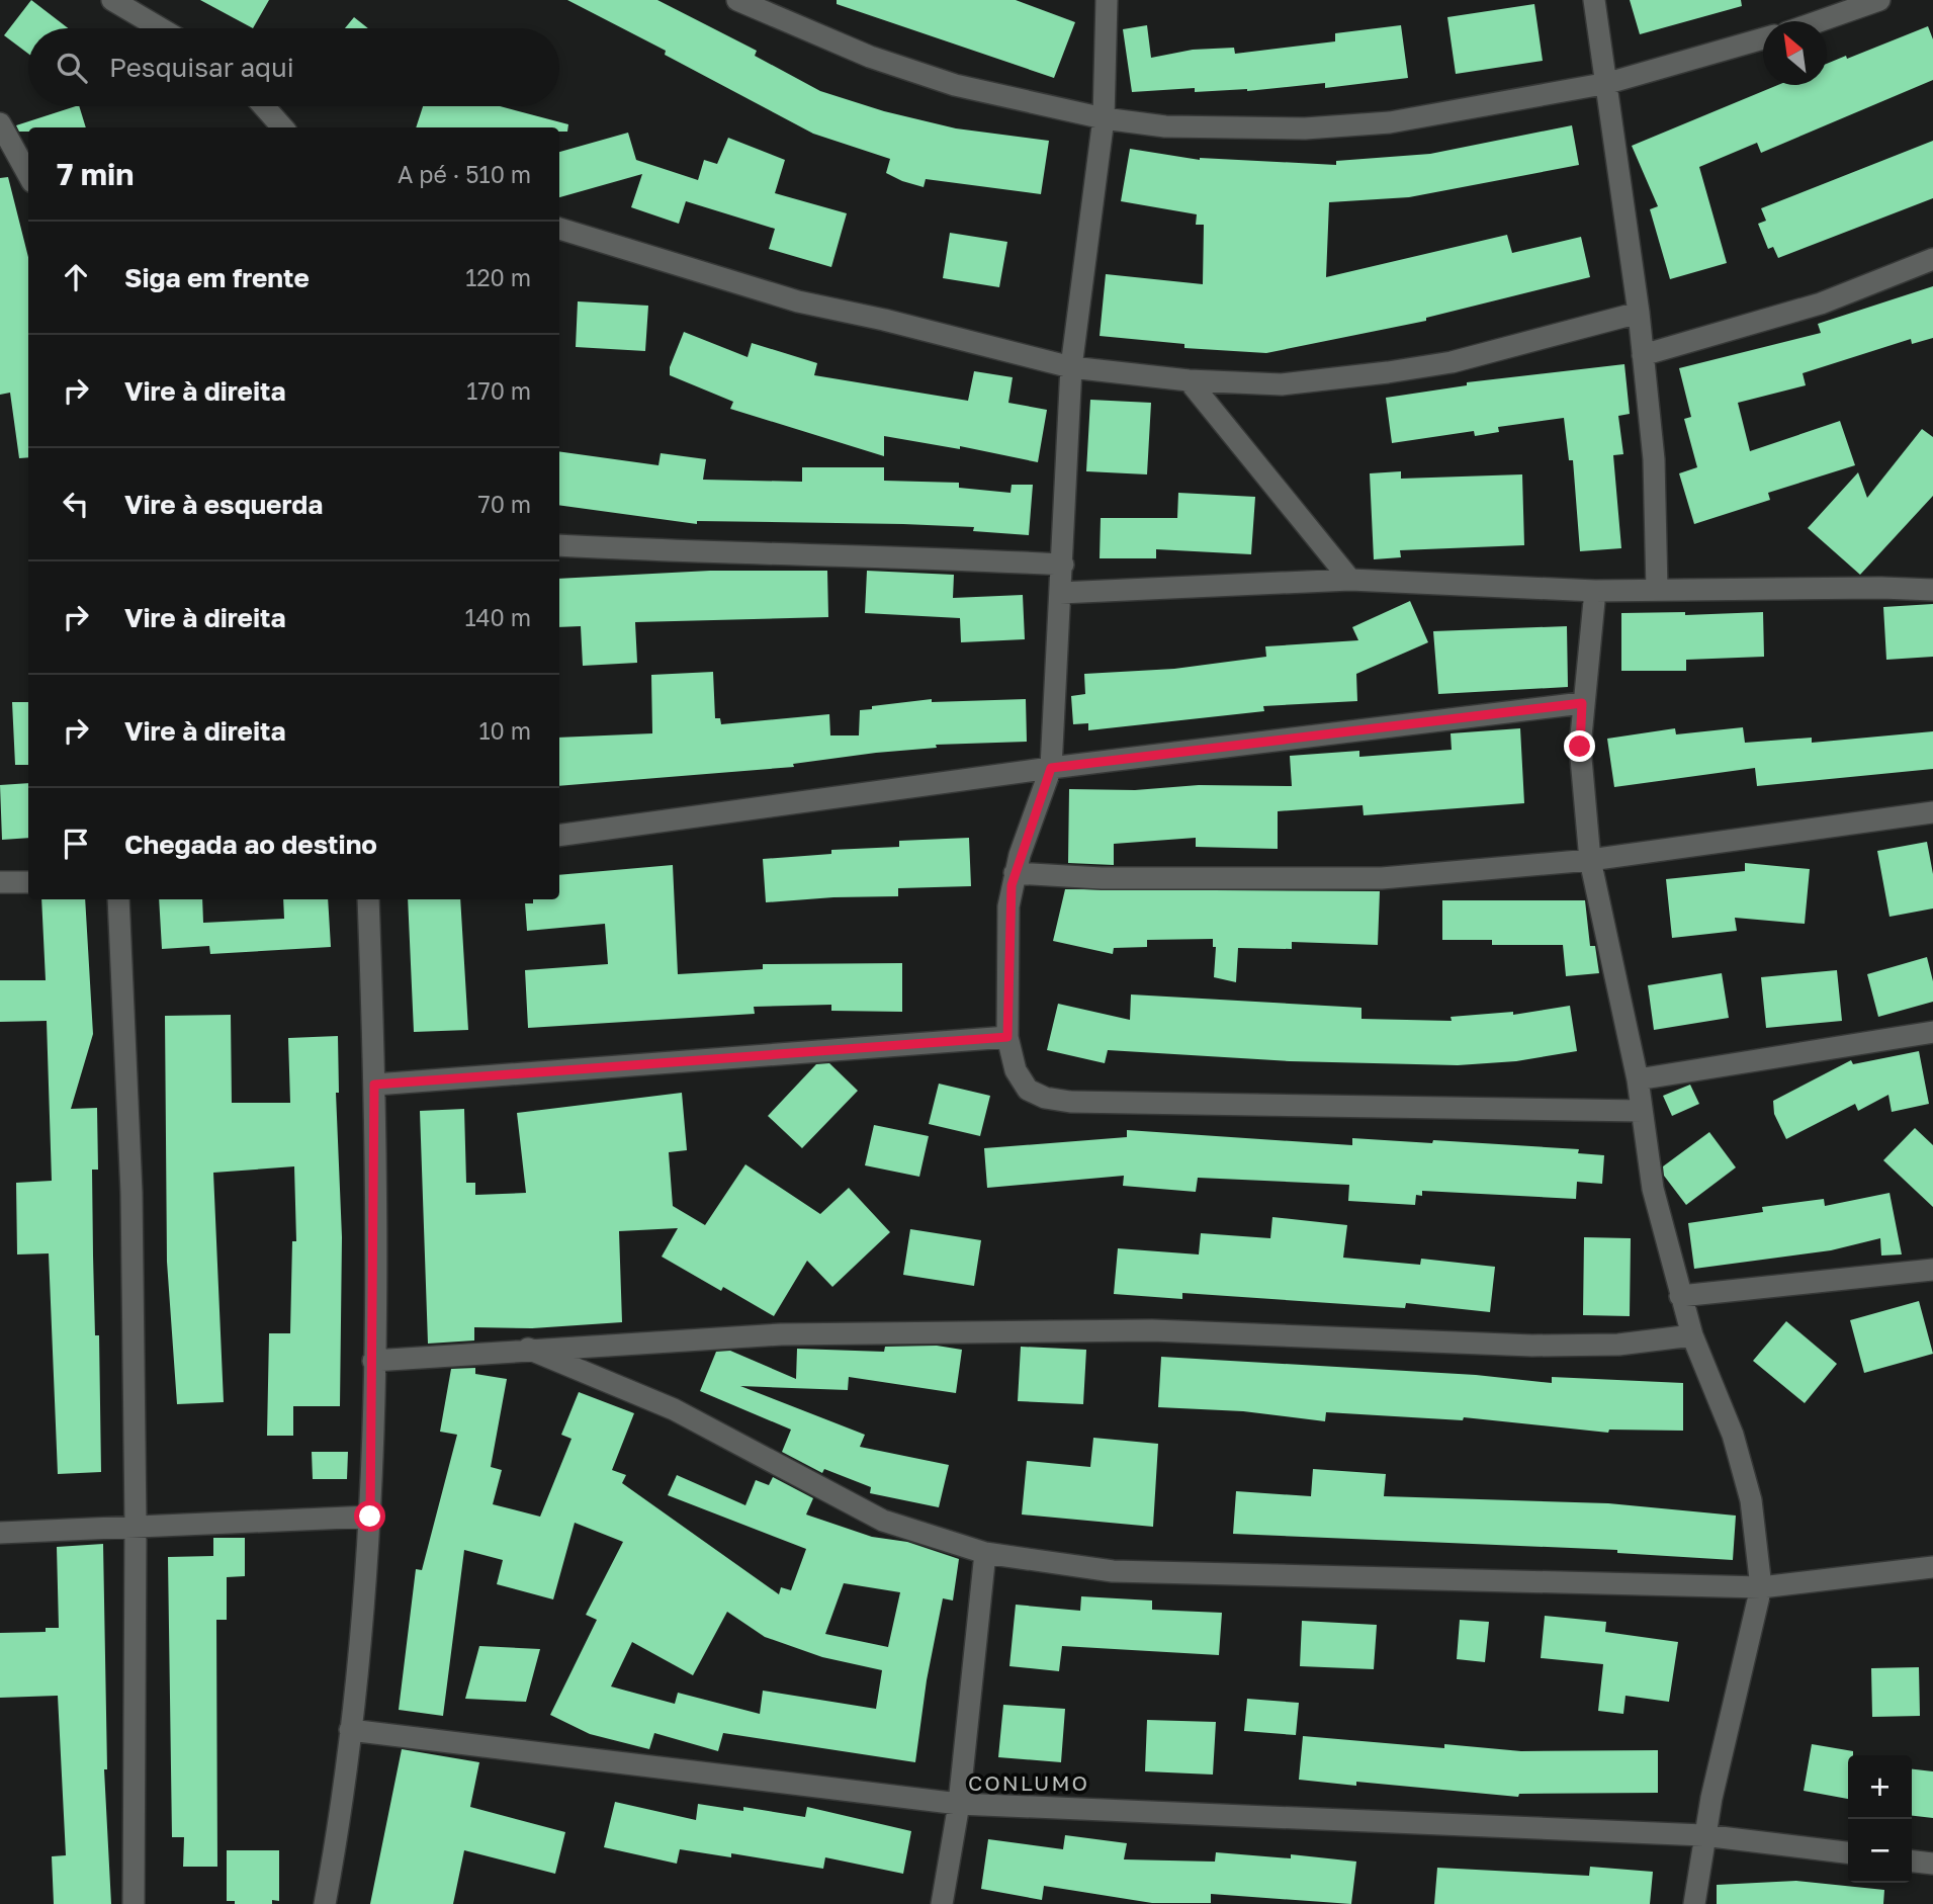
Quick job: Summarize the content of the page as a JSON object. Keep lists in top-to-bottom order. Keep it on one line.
{"districts":["CONLUMO"],"north":"top left","page":{"search":"Pesquisar aqui","heading":["7 min","A pé · 510 m"],"list":[["Siga em frente","120 m"],["Vire à direita","170 m"],["Vire à esquerda","70 m"],["Vire à direita","140 m"],["Vire à direita","10 m"],"Chegada ao destino"],"map_buttons":["+","−"]}}
